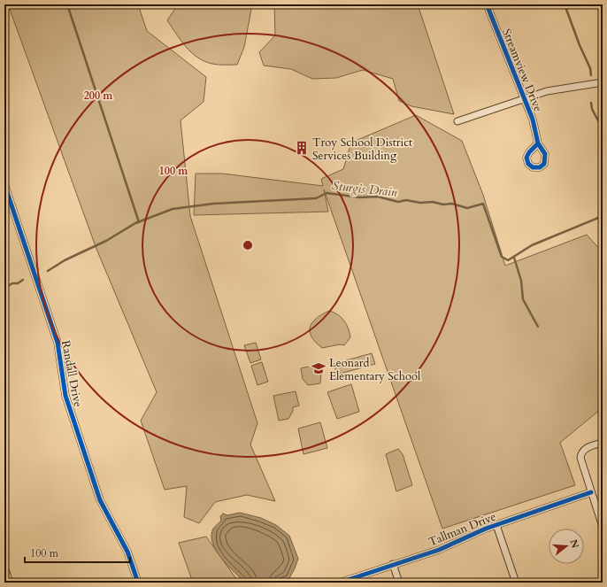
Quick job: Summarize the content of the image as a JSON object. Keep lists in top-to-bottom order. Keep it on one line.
{"streets":{"street":["Streamview Drive","Randall Drive","Tallman Drive"]},"water":["Sturgis Drain"],"places":{"building":["Troy School District Services Building"],"school or university":["Leonard Elementary School"]},"scale_bar":"100 m","north":"right","rings":["200 m","100 m"]}
